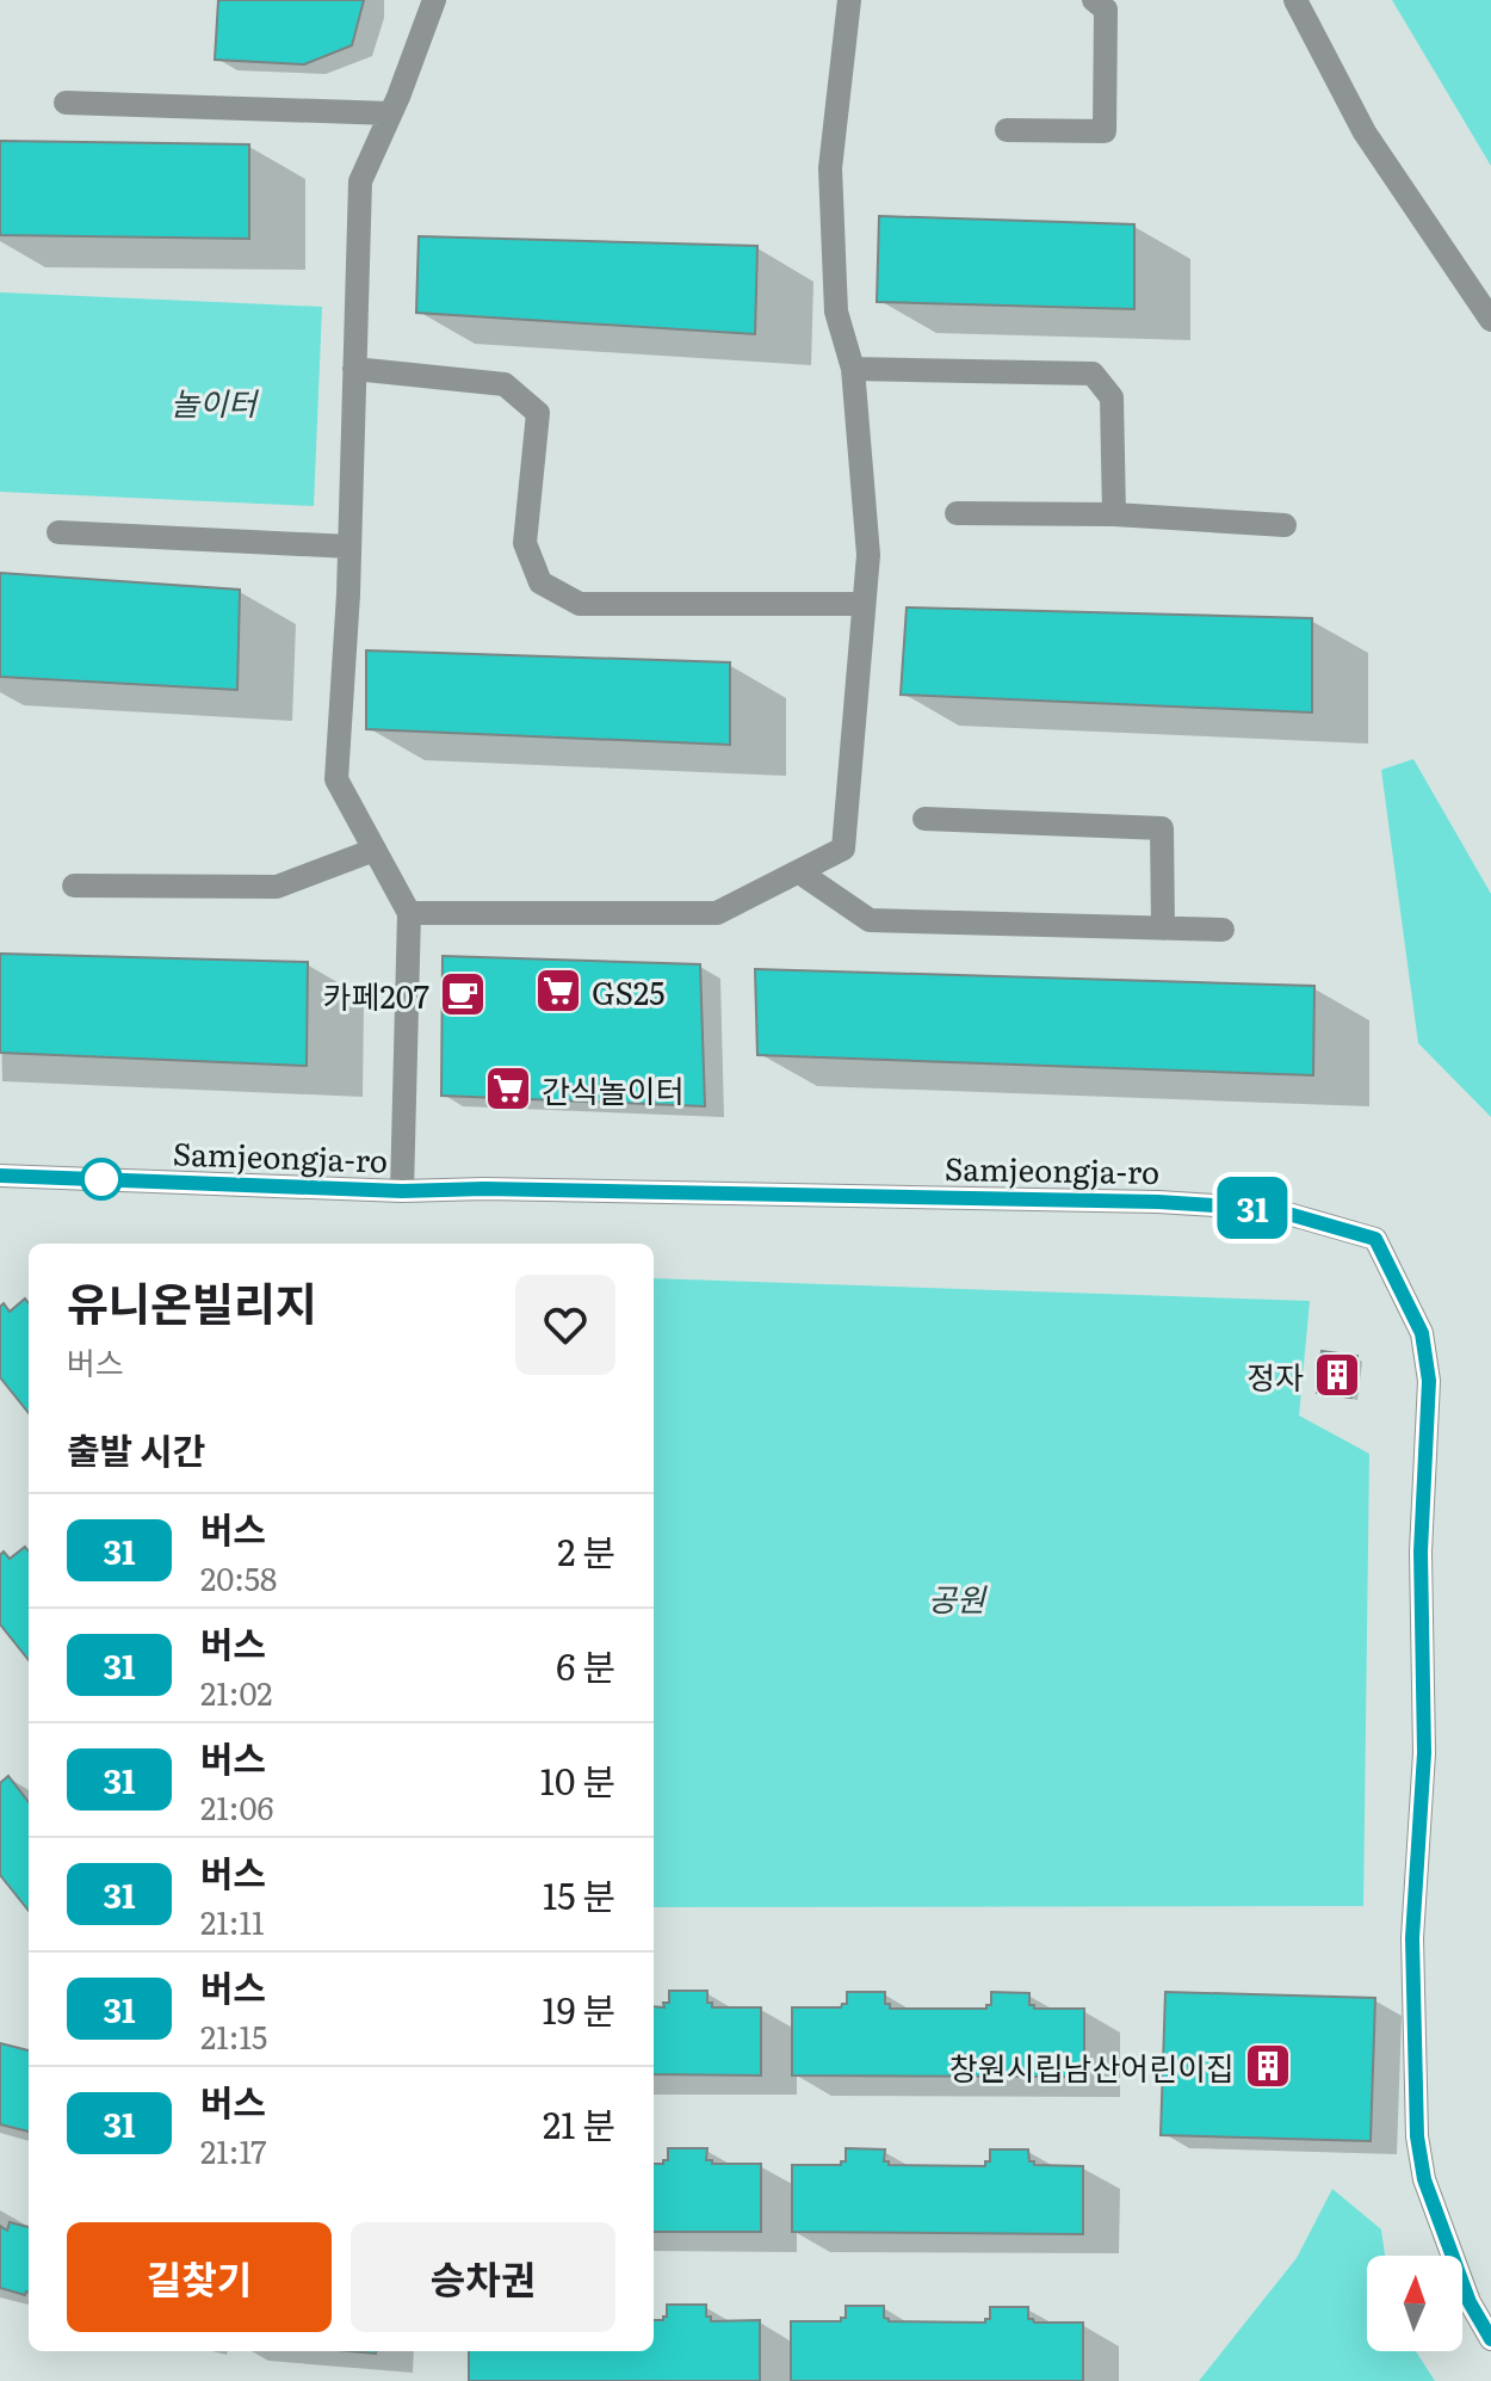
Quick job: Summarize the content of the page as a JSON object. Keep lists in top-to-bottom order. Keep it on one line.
{"streets":{"street":["Samjeongja-ro"]},"parks":["놀이터","공원"],"places":{"supermarket":["GS25","간식놀이터"],"cafe":["카페207"],"building":["정자","창원시립남산어린이집"]},"lines":["bus line 31"],"north":"top","page":{"on_map":"31","heading":[["유니온빌리지","버스"],"출발 시간"],"list":[{"mark":"31","name":"버스","note":"20:58","value":"2 분"},{"mark":"31","name":"버스","note":"21:02","value":"6 분"},{"mark":"31","name":"버스","note":"21:06","value":"10 분"},{"mark":"31","name":"버스","note":"21:11","value":"15 분"},{"mark":"31","name":"버스","note":"21:15","value":"19 분"},{"mark":"31","name":"버스","note":"21:17","value":"21 분"}],"buttons":["길찾기","승차권"]}}
